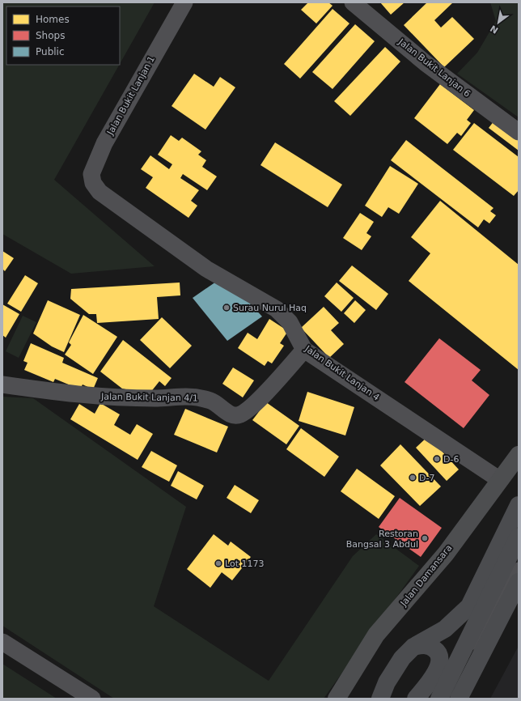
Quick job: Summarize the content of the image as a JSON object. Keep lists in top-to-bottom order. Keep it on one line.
{"streets":{"street":["Jalan Bukit Lanjan 6","Jalan Bukit Lanjan 1","Jalan Bukit Lanjan 4","Jalan Bukit Lanjan 4/1","Jalan Damansara"]},"crossings":[["Jalan Bukit Lanjan 1","Jalan Bukit Lanjan 4"],["Jalan Bukit Lanjan 4","Jalan Bukit Lanjan 4/1"],["Jalan Bukit Lanjan 4","Jalan Damansara"]],"places":["Surau Nurul Haq","D-6","D-7","Restoran Bangsal 3 Abdul","Lot 1173"],"legend":["Homes","Shops","Public"],"north":"bottom left"}
